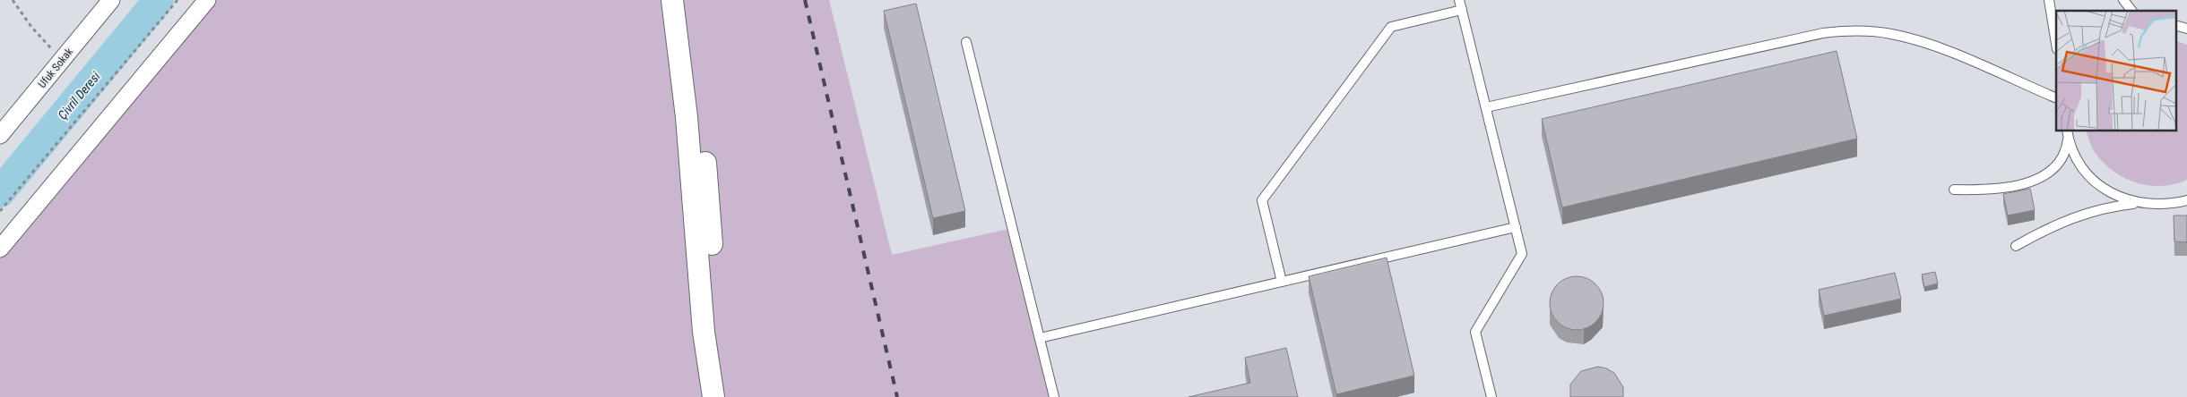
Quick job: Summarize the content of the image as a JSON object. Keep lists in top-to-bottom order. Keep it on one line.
{"streets":{"street":["Ufuk Sokak"]},"water":["Çivril Deresi"]}
